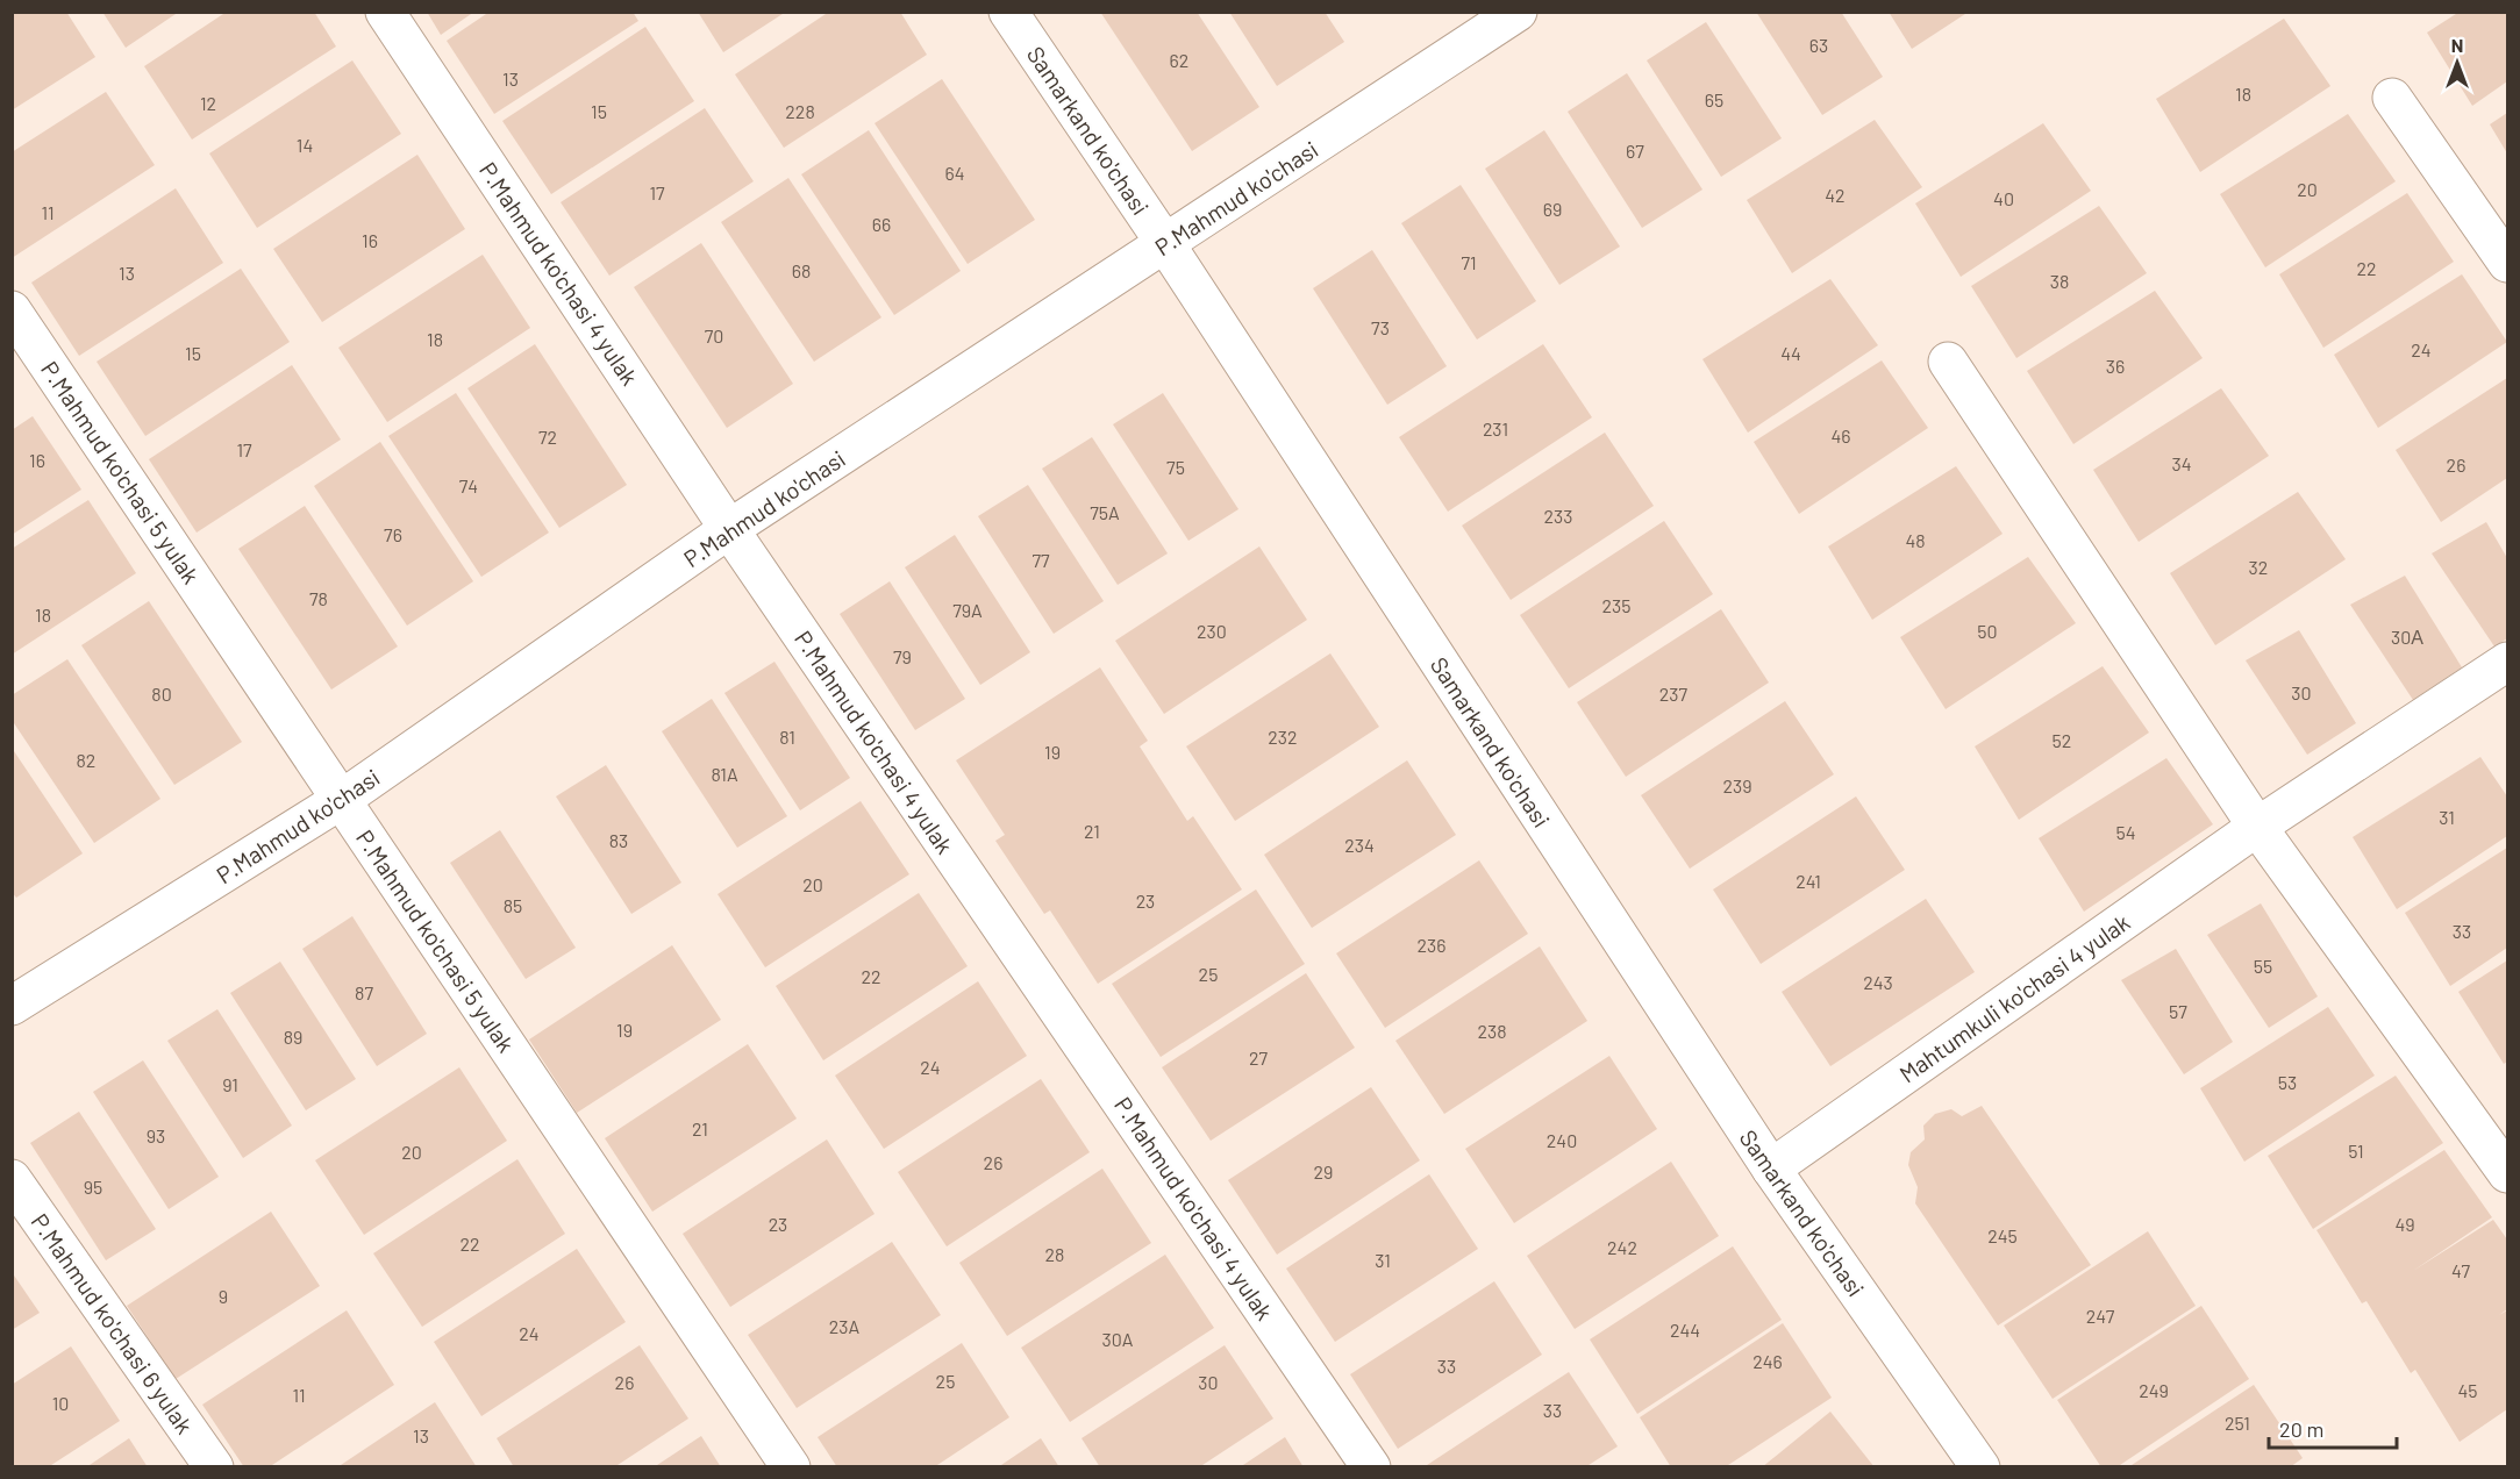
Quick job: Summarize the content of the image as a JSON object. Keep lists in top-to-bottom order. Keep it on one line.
{"streets":{"street":["Samarkand ko'chasi","P.Mahmud ko'chasi","P.Mahmud ko'chasi 4 yulak","P.Mahmud ko'chasi 5 yulak","Mahtumkuli ko'chasi 4 yulak","P.Mahmud ko'chasi 6 yulak"]},"crossings":[["Samarkand ko'chasi","P.Mahmud ko'chasi"],["Samarkand ko'chasi","Mahtumkuli ko'chasi 4 yulak"],["P.Mahmud ko'chasi","P.Mahmud ko'chasi 4 yulak"],["P.Mahmud ko'chasi","P.Mahmud ko'chasi 5 yulak"]],"house_numbers":["63","62","13","18","65","12","15","228","14","67","64","20","17","42","40","69","11","66","16","71","22","68","13","38","73","70","18","24","15","44","36","231","46","72","17","16","34","26","75","74","75A","233","76","48","77","32","78","235","79A","18","230","50","30А","79","30","80","237","81","232","52","19","82","81A","239","31","21","54","83","234","241","20","23","85","33","236","55","25","22","243","87","57","19","238","89","27","24","53","91","21","93","240","51","20","26","29","95","23","49","245","22","242","28","31","47","9","247","23A","244","24","30A","246","33","25","26","30","249","45","11","10","33","251","13"],"scale_bar":"20 m","north":"top"}
